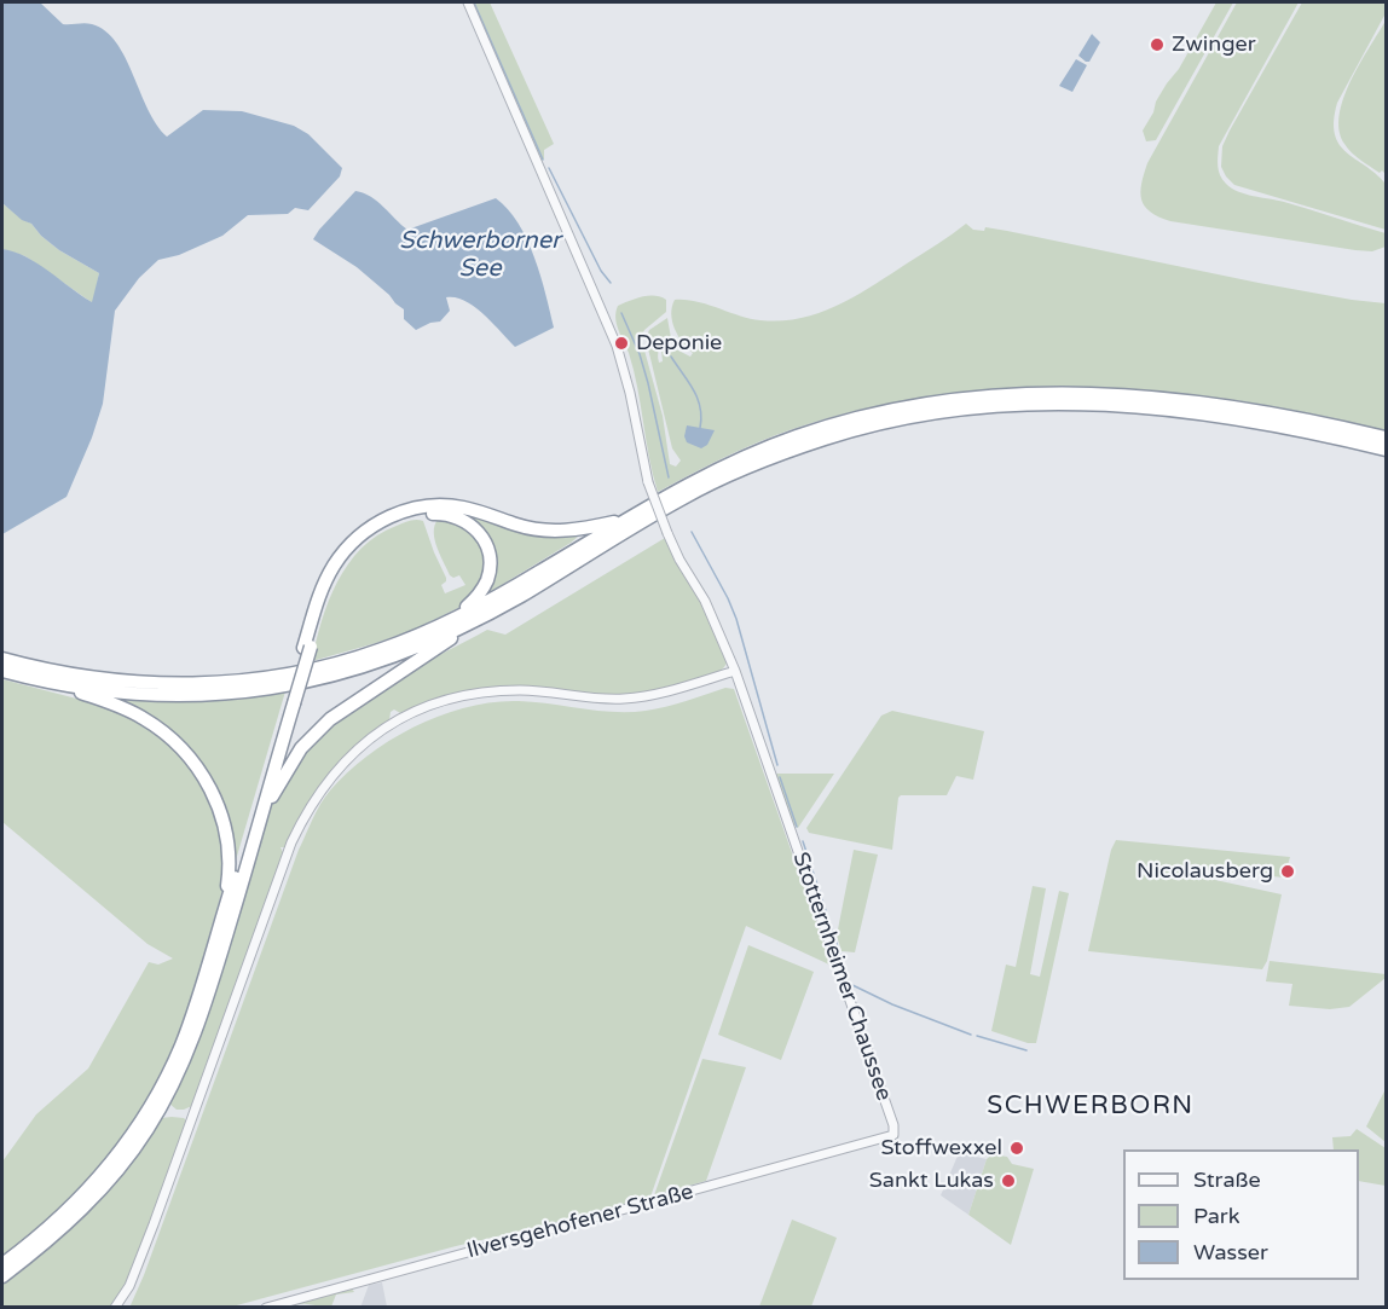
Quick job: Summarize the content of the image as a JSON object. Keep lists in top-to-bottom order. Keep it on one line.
{"streets":{"street":["Stotternheimer Chaussee","Ilversgehofener Straße"]},"crossings":[["Stotternheimer Chaussee","Ilversgehofener Straße"]],"districts":["SCHWERBORN"],"water":["Schwerborner See"],"places":["Zwinger","Deponie","Nicolausberg","Stoffwexxel","Sankt Lukas"],"legend":["Straße","Park","Wasser"]}
